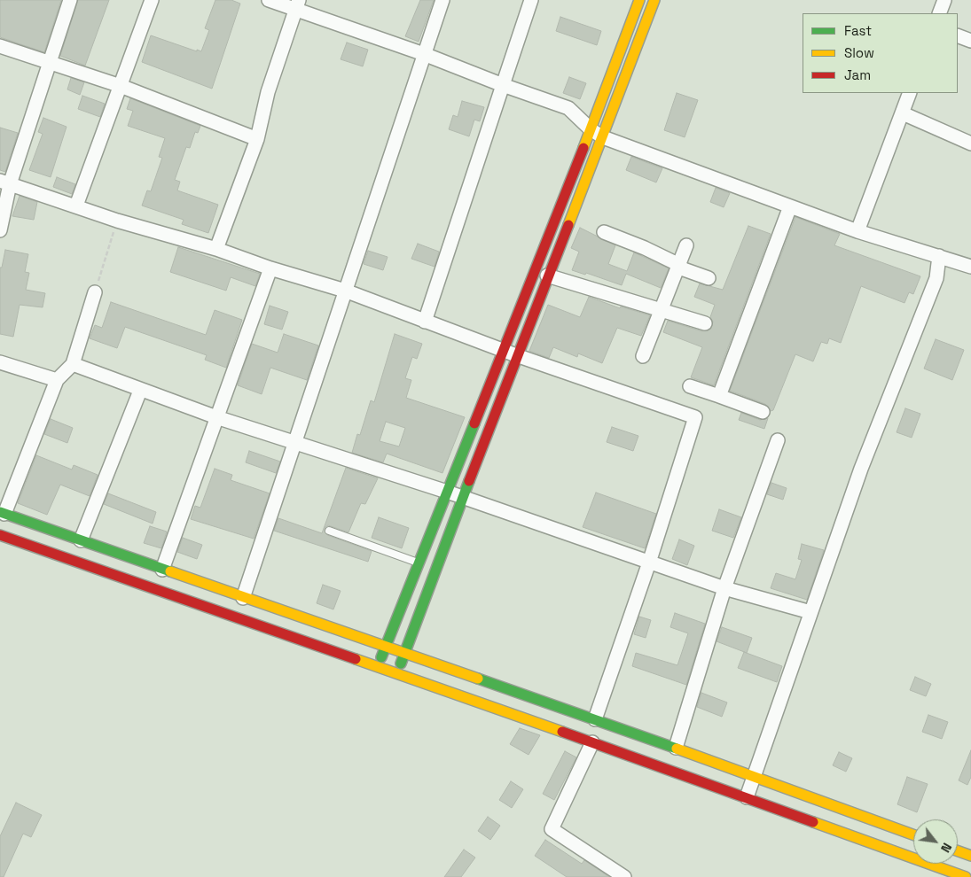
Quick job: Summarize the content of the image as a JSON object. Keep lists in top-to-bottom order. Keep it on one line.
{"legend":["Fast","Slow","Jam"],"north":"bottom right"}
